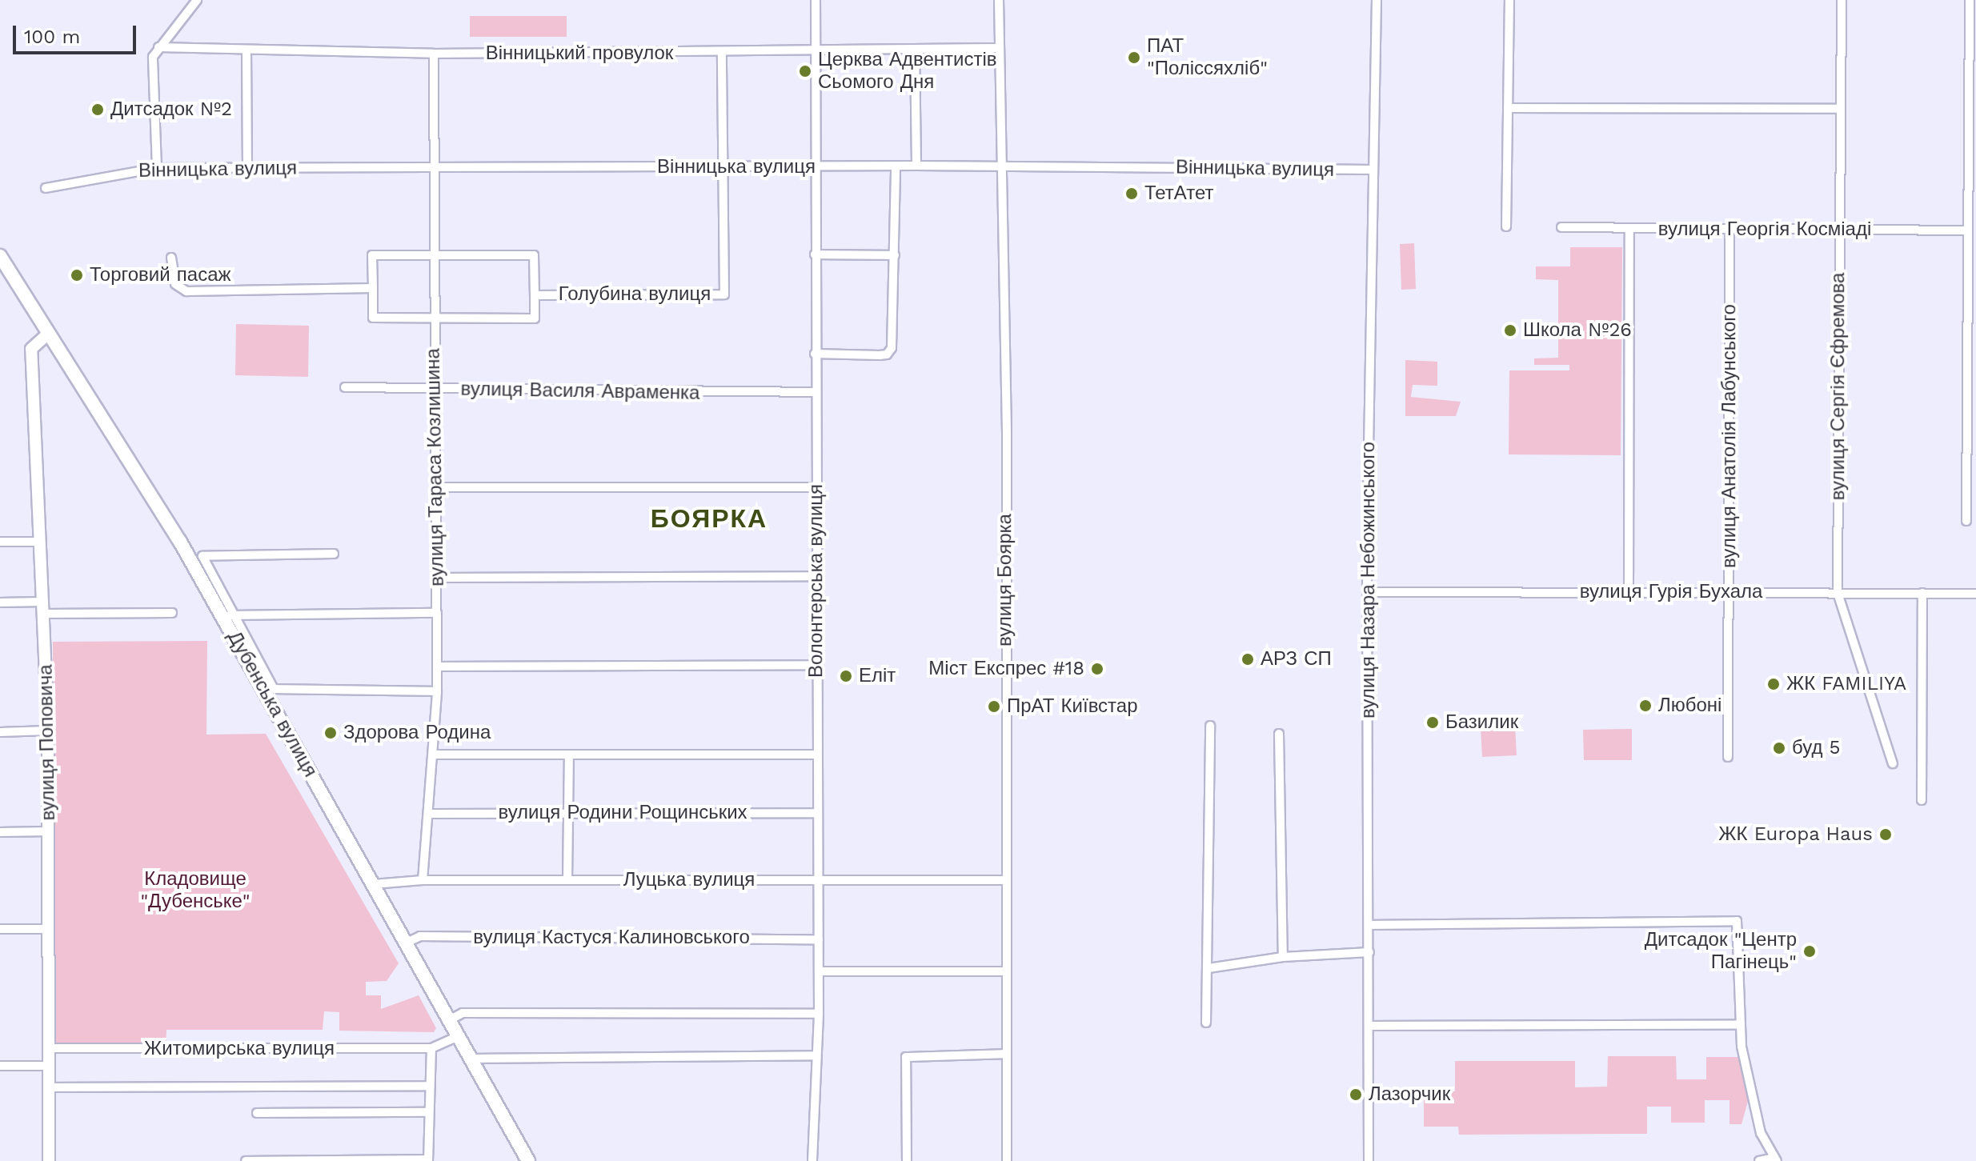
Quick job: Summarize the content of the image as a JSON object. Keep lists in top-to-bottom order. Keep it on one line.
{"streets":{"main road":["Дубенська вулиця"],"street":["Вінницький провулок","Вінницька вулиця","вулиця Георгія Косміаді","Голубина вулиця","вулиця Сергія Єфремова","вулиця Василя Авраменка","вулиця Анатолія Лабунського","вулиця Тараса Козлишина","вулиця Боярка","вулиця Назара Небожинського","Волонтерська вулиця","вулиця Гурія Бухала","вулиця Поповича","вулиця Родини Рощинських","Луцька вулиця","вулиця Кастуся Калиновського","Житомирська вулиця"]},"crossings":[["Вінницький провулок","Голубина вулиця"],["Вінницький провулок","вулиця Тараса Козлишина"],["Вінницький провулок","вулиця Боярка"],["Вінницький провулок","Волонтерська вулиця"],["Вінницька вулиця","Голубина вулиця"],["Вінницька вулиця","вулиця Тараса Козлишина"],["Вінницька вулиця","вулиця Боярка"],["Вінницька вулиця","вулиця Назара Небожинського"],["Вінницька вулиця","Волонтерська вулиця"],["вулиця Георгія Косміаді","вулиця Сергія Єфремова"],["вулиця Георгія Косміаді","вулиця Анатолія Лабунського"],["Голубина вулиця","вулиця Тараса Козлишина"],["вулиця Сергія Єфремова","вулиця Гурія Бухала"],["вулиця Василя Авраменка","вулиця Тараса Козлишина"],["вулиця Василя Авраменка","Волонтерська вулиця"],["вулиця Анатолія Лабунського","вулиця Гурія Бухала"],["вулиця Тараса Козлишина","вулиця Родини Рощинських"],["вулиця Тараса Козлишина","Луцька вулиця"],["вулиця Боярка","Луцька вулиця"],["вулиця Назара Небожинського","вулиця Гурія Бухала"],["Волонтерська вулиця","вулиця Родини Рощинських"],["Волонтерська вулиця","Луцька вулиця"],["Волонтерська вулиця","вулиця Кастуся Калиновського"],["Дубенська вулиця","вулиця Поповича"],["Дубенська вулиця","Луцька вулиця"],["Дубенська вулиця","вулиця Кастуся Калиновського"],["вулиця Поповича","Житомирська вулиця"]],"districts":["БОЯРКА"],"parks":["Кладовище \"Дубенське\""],"places":["ПАТ \"Поліссяхліб\"","Церква Адвентистів Сьомого Дня","Дитсадок №2","ТетАтет","Торговий пасаж","Школа №26","АРЗ СП","Міст Експрес #18","Еліт","ЖК FAMILIYA","Любоні","ПрАТ Київстар","Базилик","Здорова Родина","буд 5","ЖК Europa Haus","Дитсадок \"Центр Пагінець\"","Лазорчик"],"scale_bar":"100 m"}
